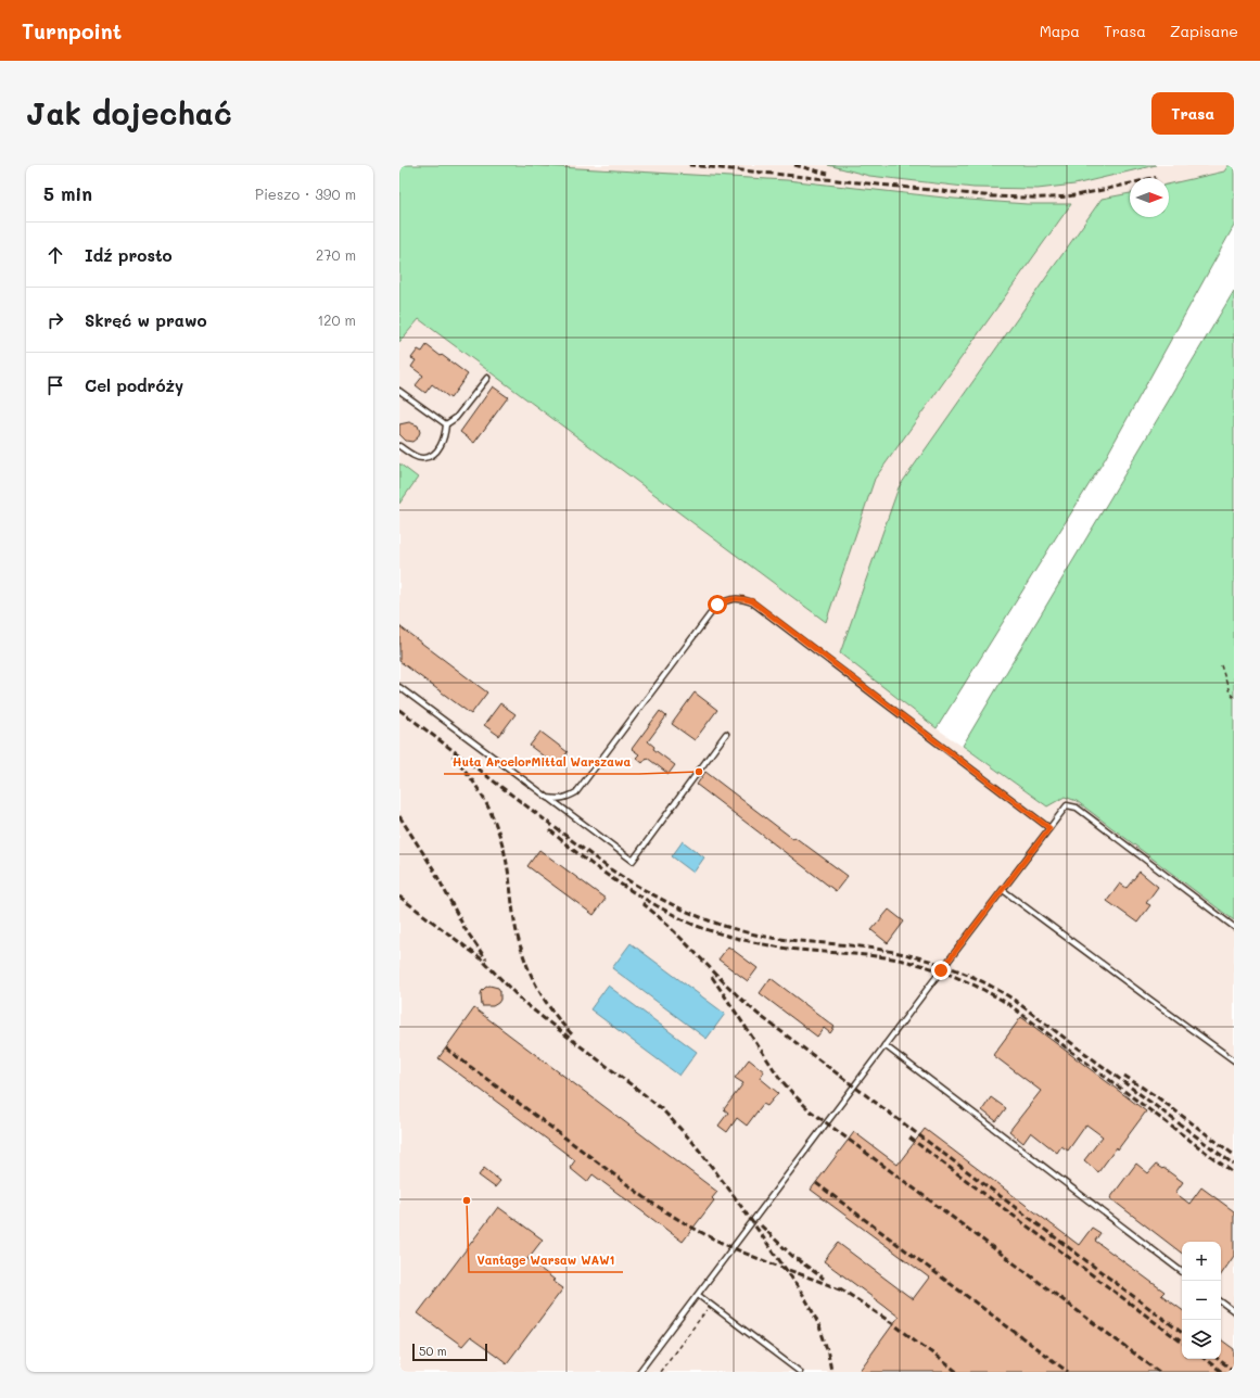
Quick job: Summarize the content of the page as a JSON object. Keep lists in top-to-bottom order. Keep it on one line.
{"places":["Huta ArcelorMittal Warszawa","Vantage Warsaw WAW1"],"scale_bar":"50 m","north":"right","page":{"header":"Turnpoint","nav":["Mapa","Trasa","Zapisane"],"buttons":"Trasa","title":"Jak dojechać","heading":["5 min","Pieszo · 390 m"],"list":[["Idź prosto","270 m"],["Skręć w prawo","120 m"],"Cel podróży"],"map_buttons":["+","−"],"scale":"50 m"}}
